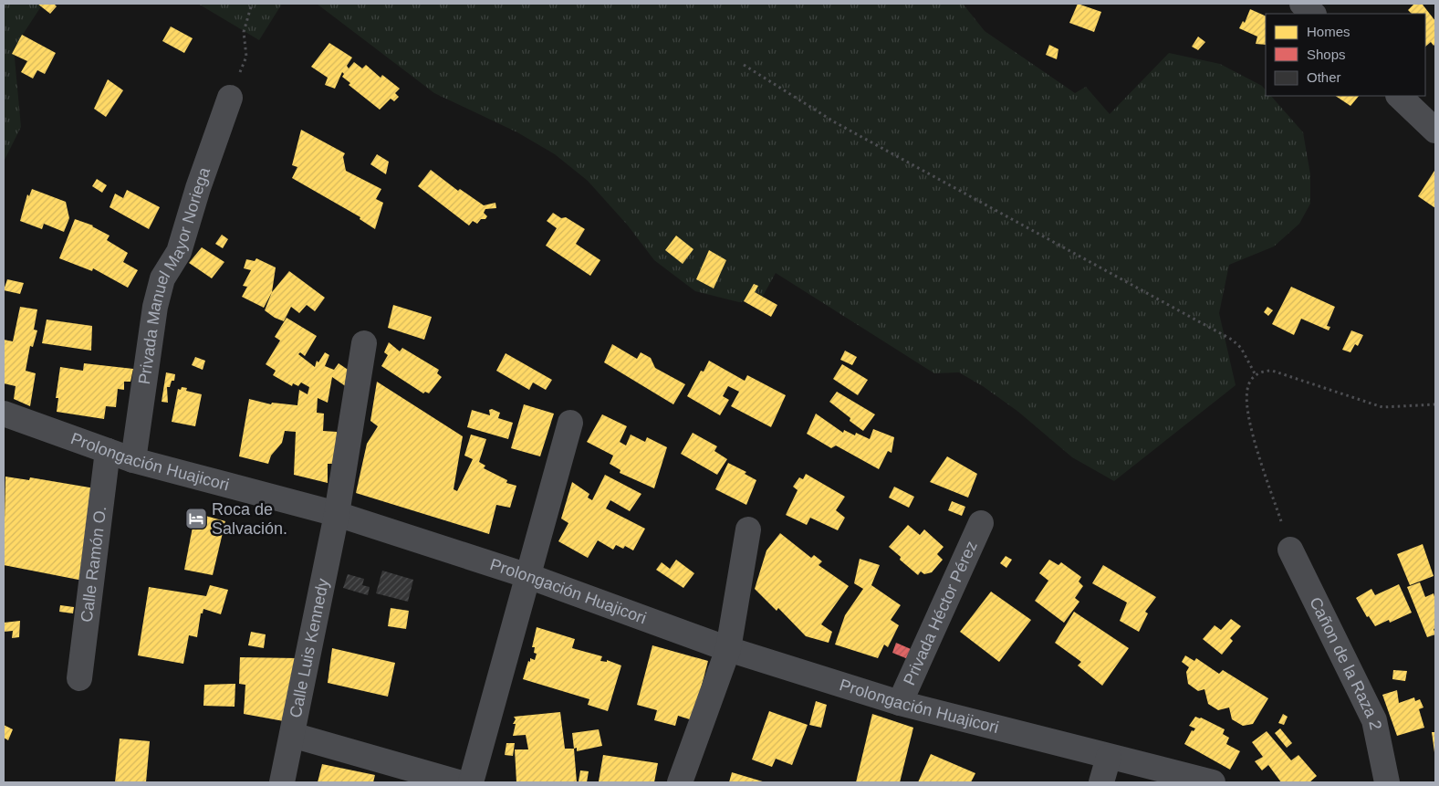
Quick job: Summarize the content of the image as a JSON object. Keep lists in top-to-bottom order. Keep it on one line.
{"streets":{"street":["Privada Manuel Mayor Noriega","Prolongación Huajicori","Calle Ramón O.","Privada Héctor Pérez","Calle Luis Kennedy","Cañon de la Raza 2"]},"crossings":[["Privada Manuel Mayor Noriega","Prolongación Huajicori"],["Prolongación Huajicori","Calle Ramón O."],["Prolongación Huajicori","Privada Héctor Pérez"],["Prolongación Huajicori","Calle Luis Kennedy"]],"places":{"hotel":["Roca de Salvación."]},"legend":["Homes","Shops","Other"]}
